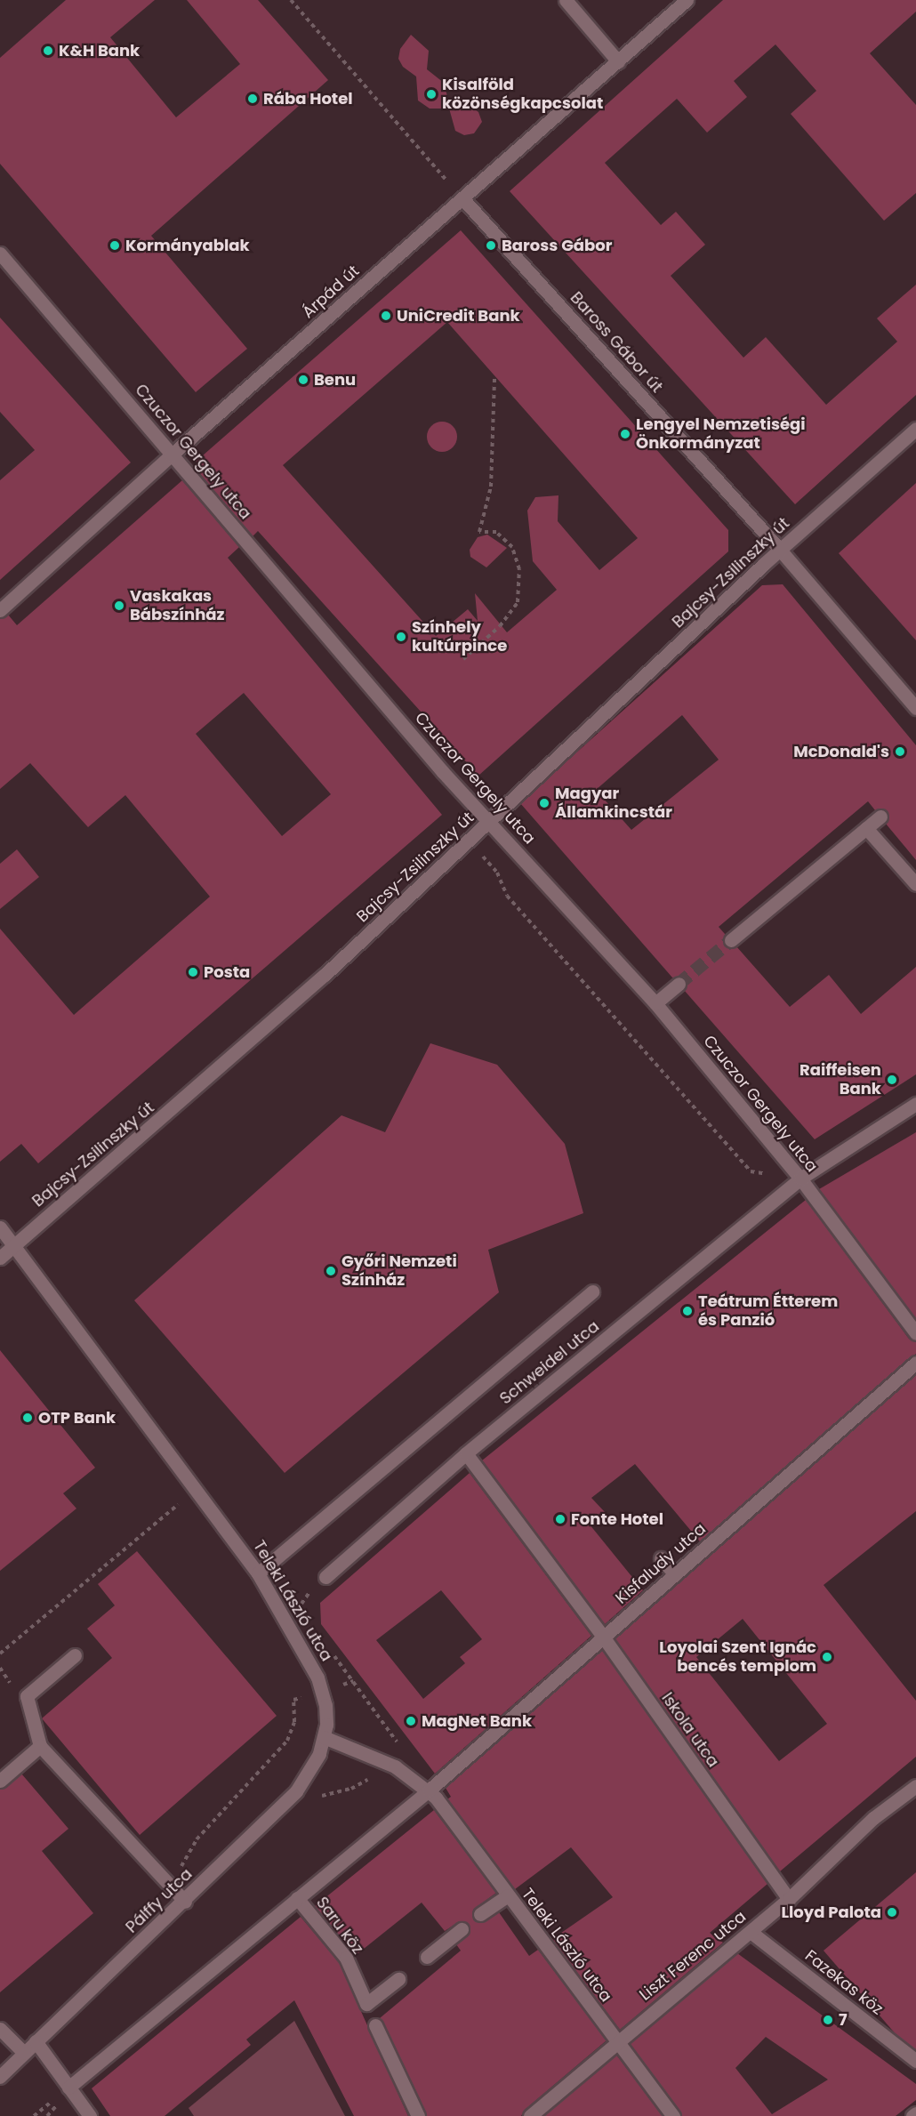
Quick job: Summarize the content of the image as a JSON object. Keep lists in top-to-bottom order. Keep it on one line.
{"streets":{"street":["Árpád út","Baross Gábor út","Czuczor Gergely utca","Bajcsy-Zsilinszky út","Schweidel utca","Kisfaludy utca","Teleki László utca","Iskola utca","Pálffy utca","Saru köz","Liszt Ferenc utca","Fazekas köz"]},"crossings":[["Árpád út","Baross Gábor út"],["Árpád út","Czuczor Gergely utca"],["Baross Gábor út","Bajcsy-Zsilinszky út"],["Czuczor Gergely utca","Bajcsy-Zsilinszky út"],["Czuczor Gergely utca","Schweidel utca"],["Bajcsy-Zsilinszky út","Teleki László utca"],["Schweidel utca","Teleki László utca"],["Schweidel utca","Iskola utca"],["Kisfaludy utca","Teleki László utca"],["Kisfaludy utca","Iskola utca"],["Teleki László utca","Pálffy utca"],["Teleki László utca","Liszt Ferenc utca"],["Iskola utca","Liszt Ferenc utca"],["Liszt Ferenc utca","Fazekas köz"]],"places":["K&H Bank","Kisalföld közönségkapcsolat","Rába Hotel","Kormányablak","Baross Gábor","UniCredit Bank","Benu","Lengyel Nemzetiségi Önkormányzat","Vaskakas Bábszínház","Színhely kultúrpince","McDonald's","Magyar Államkincstár","Posta","Raiffeisen Bank","Győri Nemzeti Színház","Teátrum Étterem és Panzió","OTP Bank","Fonte Hotel","Loyolai Szent Ignác bencés templom","MagNet Bank","Lloyd Palota","7"]}
